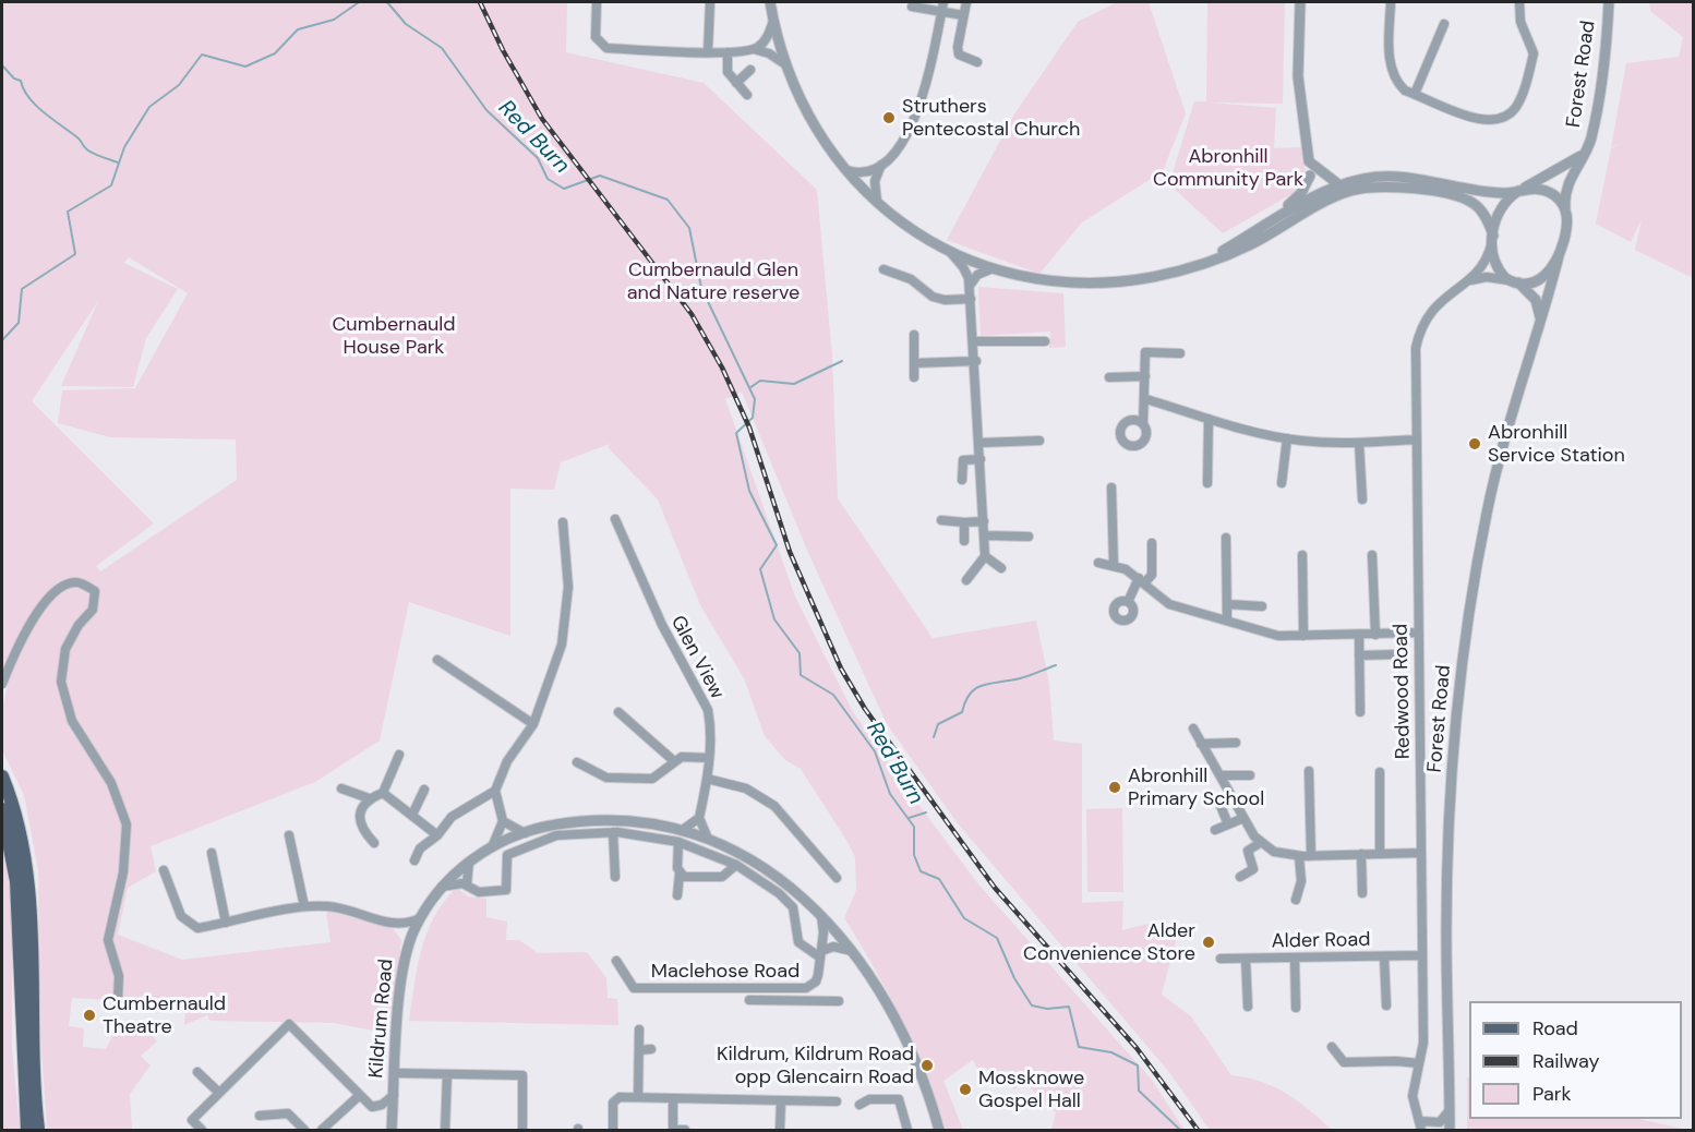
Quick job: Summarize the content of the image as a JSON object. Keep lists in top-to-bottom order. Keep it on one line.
{"streets":{"street":["Forest Road","Glen View","Redwood Road","Alder Road","Maclehose Road","Kildrum Road"]},"crossings":[["Forest Road","Redwood Road"],["Redwood Road","Alder Road"],["Maclehose Road","Kildrum Road"]],"water":["Red Burn"],"parks":["Abronhill Community Park","Cumbernauld Glen and Nature reserve","Cumbernauld House Park"],"places":["Struthers Pentecostal Church","Abronhill Service Station","Abronhill Primary School","Alder Convenience Store","Cumbernauld Theatre","Kildrum, Kildrum Road opp Glencairn Road","Mossknowe Gospel Hall"],"legend":["Road","Railway","Park"]}
